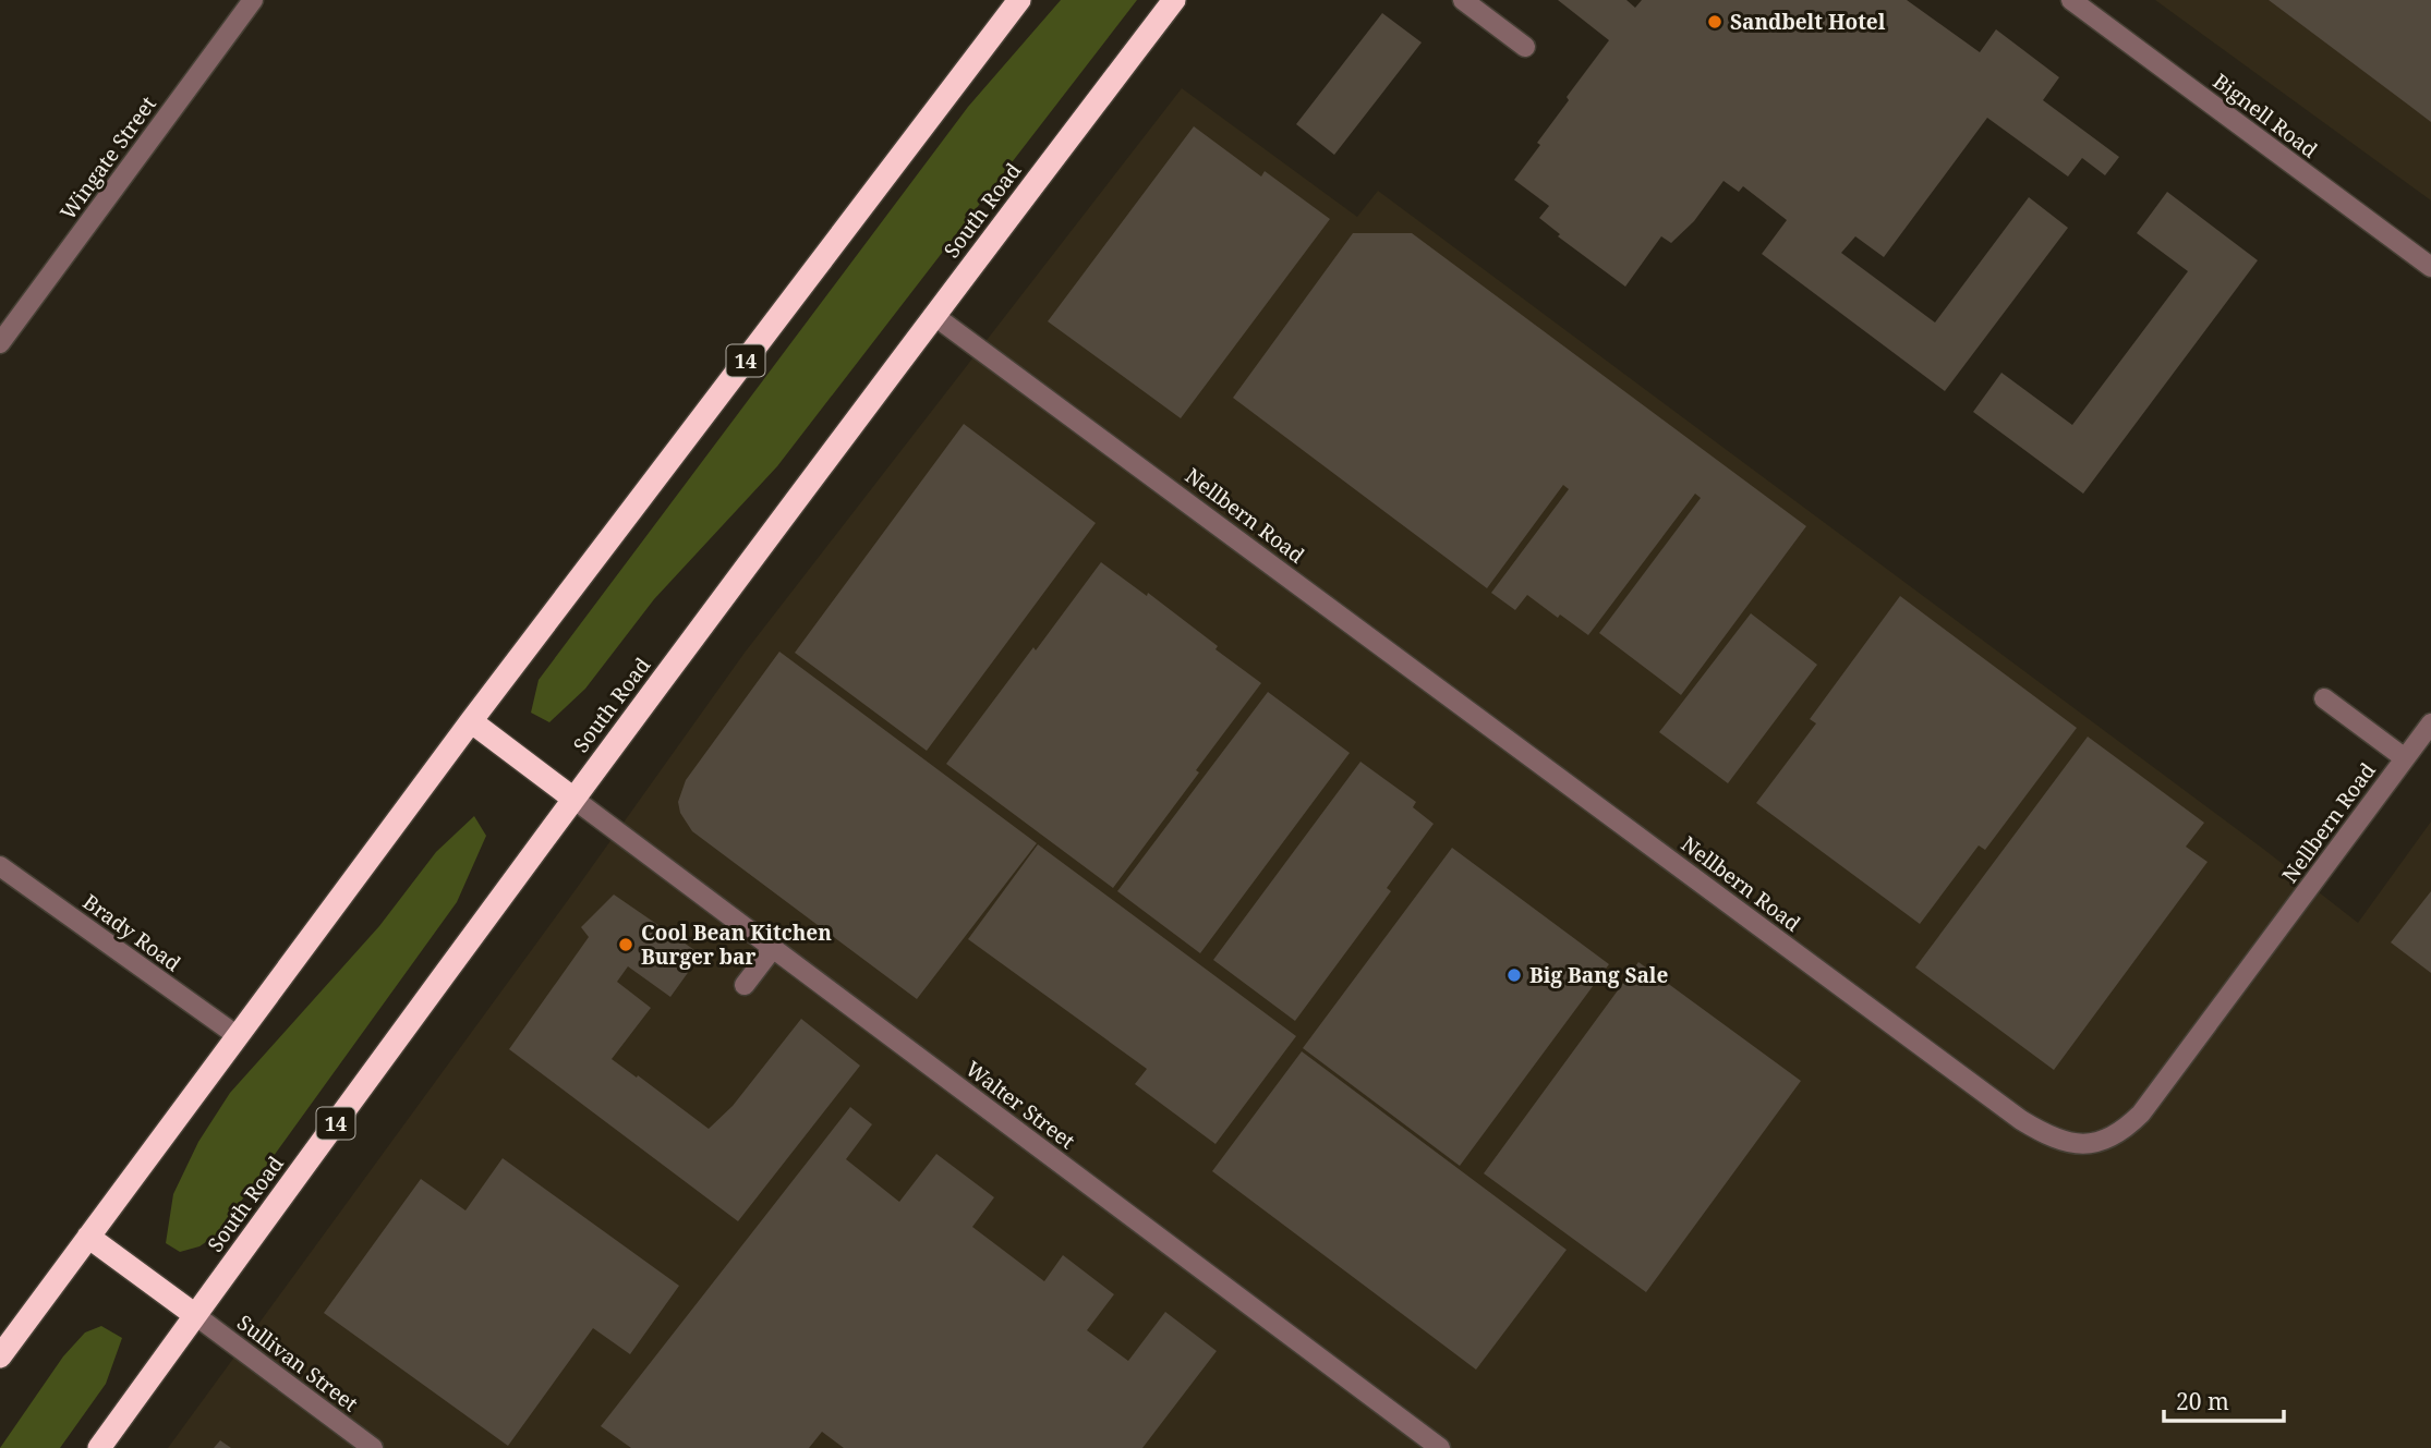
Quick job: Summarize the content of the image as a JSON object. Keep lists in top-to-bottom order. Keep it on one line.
{"streets":{"highway":["South Road","14"],"street":["Bignell Road","Wingate Street","Nellbern Road","Brady Road","Walter Street","Sullivan Street"]},"crossings":[["South Road","Nellbern Road"],["South Road","Walter Street"],["South Road","Sullivan Street"],["14","Brady Road"]],"places":["Sandbelt Hotel","Cool Bean Kitchen Burger bar","Big Bang Sale"],"scale_bar":"20 m"}
